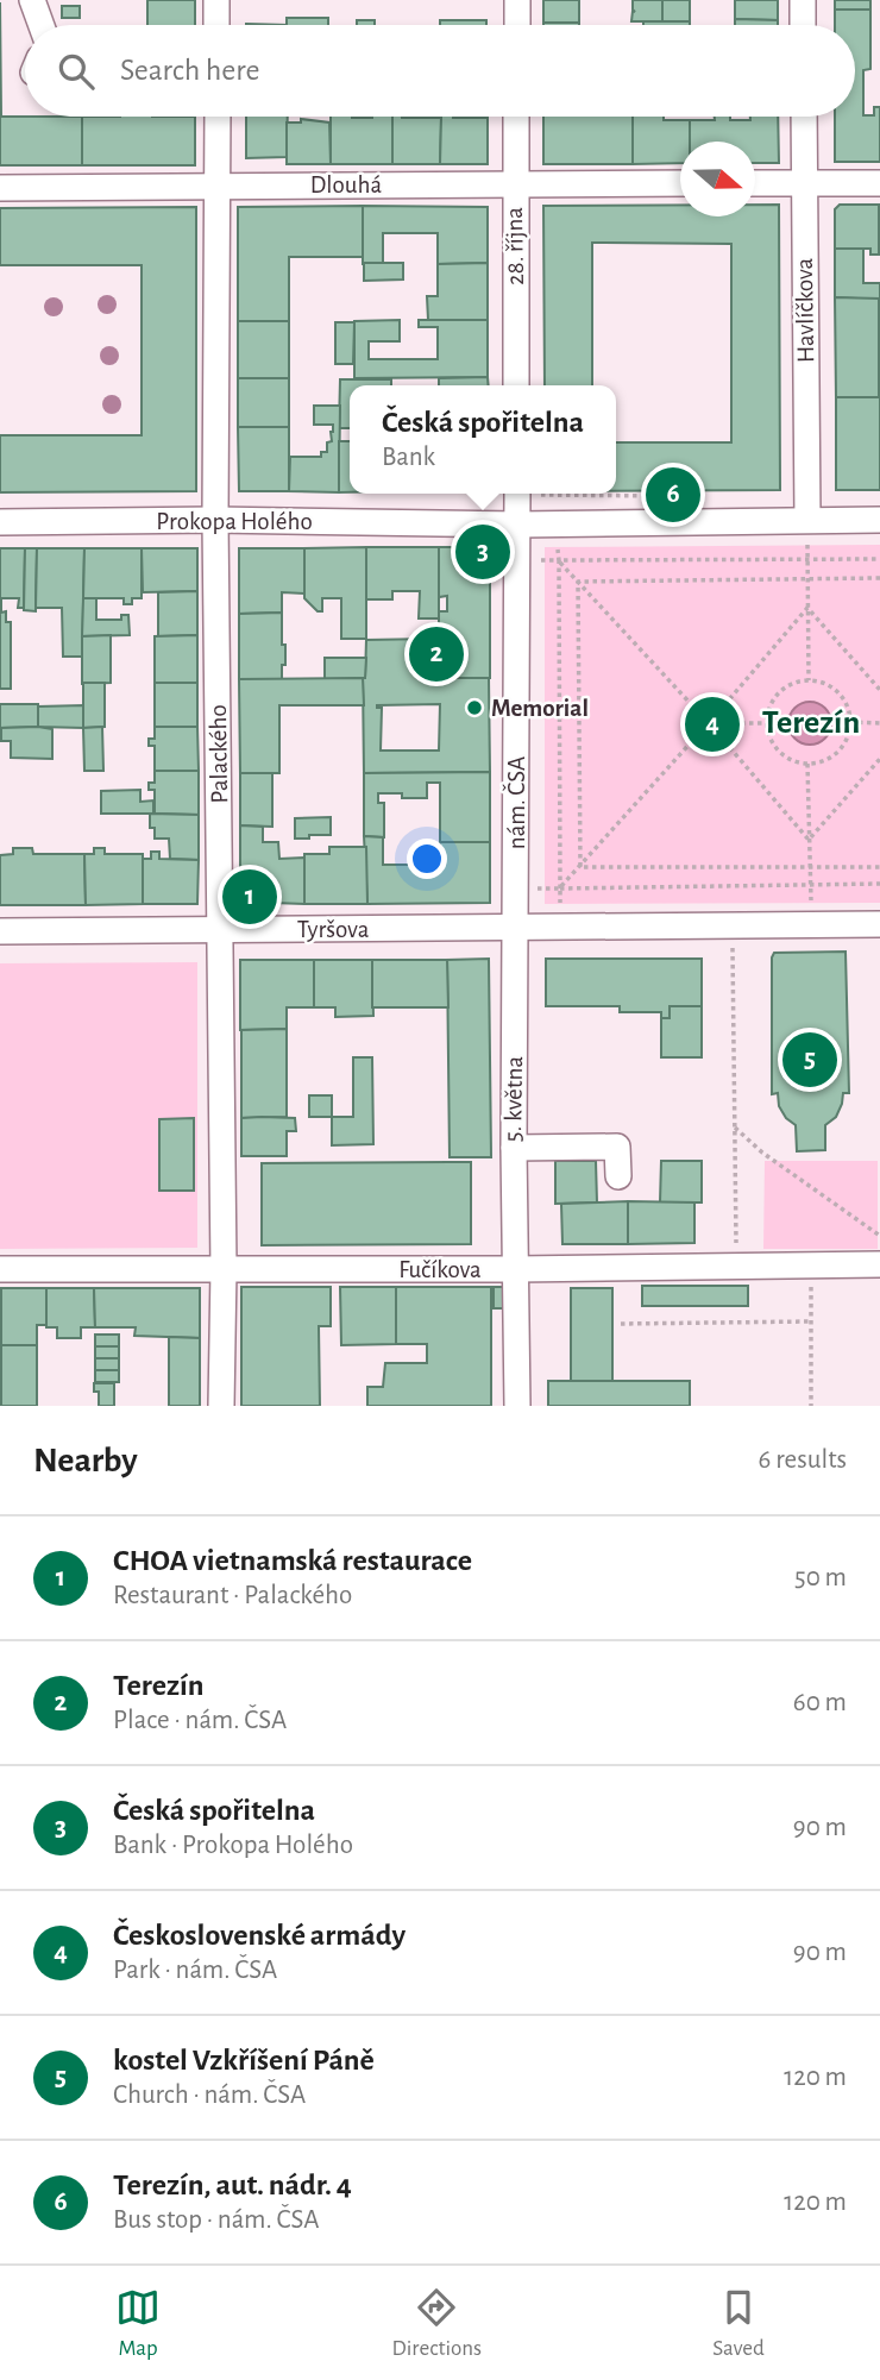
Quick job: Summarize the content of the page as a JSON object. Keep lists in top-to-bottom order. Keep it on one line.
{"streets":{"street":["Dlouhá","28. října","Havlíčkova","Prokopa Holého","Palackého","nám. ČSA","Tyršova","5. května","Fučíkova"]},"crossings":[["Dlouhá","28. října"],["Dlouhá","Palackého"],["Prokopa Holého","Palackého"],["Prokopa Holého","nám. ČSA"],["Palackého","Tyršova"],["Palackého","Fučíkova"],["nám. ČSA","Tyršova"],["nám. ČSA","5. května"],["Tyršova","5. května"],["5. května","Fučíkova"]],"districts":["Terezín"],"places":["Memorial"],"north":"right","page":{"search":"Search here","popup":["Česká spořitelna","Bank"],"pins":["6","3","2","4","1","5"],"heading":["Nearby","6 results"],"list":[{"mark":"1","name":"CHOA vietnamská restaurace","note":"Restaurant · Palackého","value":"50 m"},{"mark":"2","name":"Terezín","note":"Place · nám. ČSA","value":"60 m"},{"mark":"3","name":"Česká spořitelna","note":"Bank · Prokopa Holého","value":"90 m"},{"mark":"4","name":"Československé armády","note":"Park · nám. ČSA","value":"90 m"},{"mark":"5","name":"kostel Vzkříšení Páně","note":"Church · nám. ČSA","value":"120 m"},{"mark":"6","name":"Terezín, aut. nádr. 4","note":"Bus stop · nám. ČSA","value":"120 m"}],"nav":["Map","Directions","Saved"]}}
